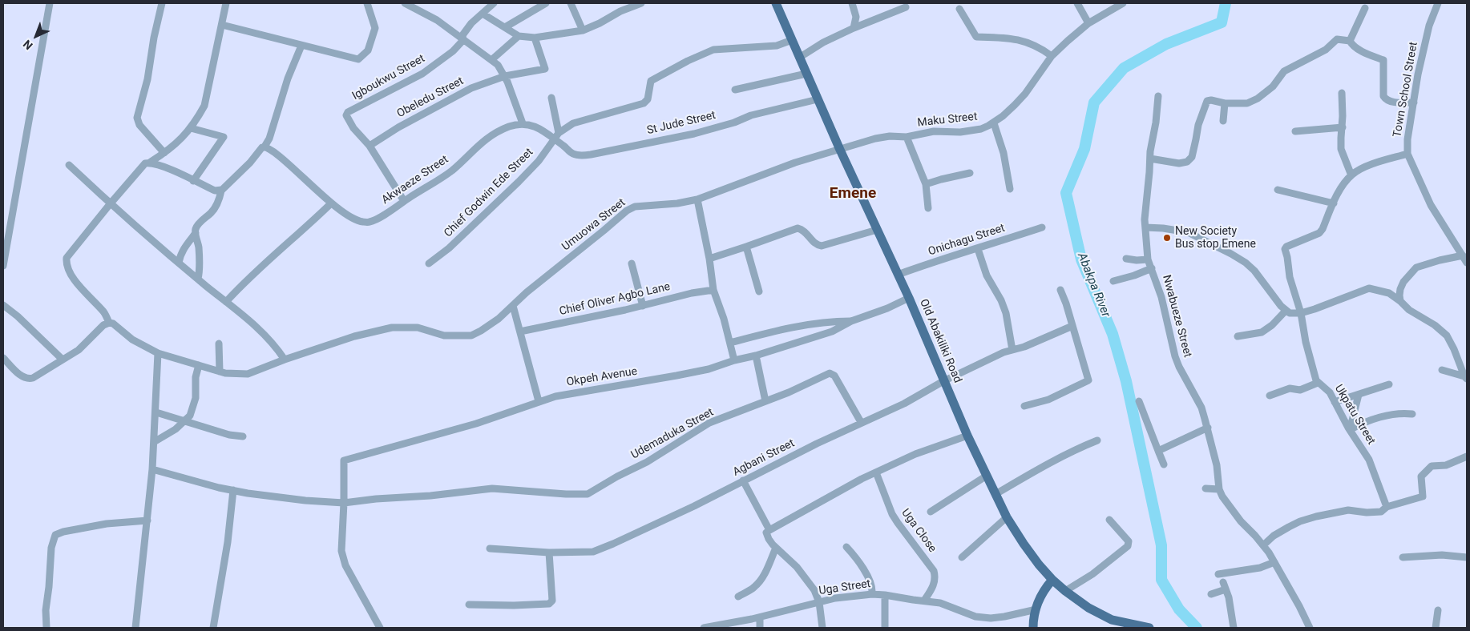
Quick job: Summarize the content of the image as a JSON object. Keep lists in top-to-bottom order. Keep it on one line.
{"streets":{"main road":["Old Abakiliki Road"],"street":["Igboukwu Street","Town School Street","Obeledu Street","Maku Street","St Jude Street","Akwaeze Street","Chief Godwin Ede Street","Umuowa Street","Onichagu Street","Chief Oliver Agbo Lane","Nwabueze Street","Okpeh Avenue","Ukpatu Street","Udemaduka Street","Agbani Street","Uga Close","Uga Street"]},"crossings":[["Igboukwu Street","Obeledu Street"],["Maku Street","Umuowa Street"],["Maku Street","Old Abakiliki Road"],["St Jude Street","Chief Godwin Ede Street"],["St Jude Street","Old Abakiliki Road"],["Chief Godwin Ede Street","Old Abakiliki Road"],["Umuowa Street","Old Abakiliki Road"],["Onichagu Street","Old Abakiliki Road"],["Old Abakiliki Road","Agbani Street"],["Okpeh Avenue","Udemaduka Street"],["Udemaduka Street","Agbani Street"],["Uga Close","Uga Street"]],"districts":["Emene"],"water":["Abakpa River"],"places":["New Society Bus stop Emene"],"north":"bottom left"}
